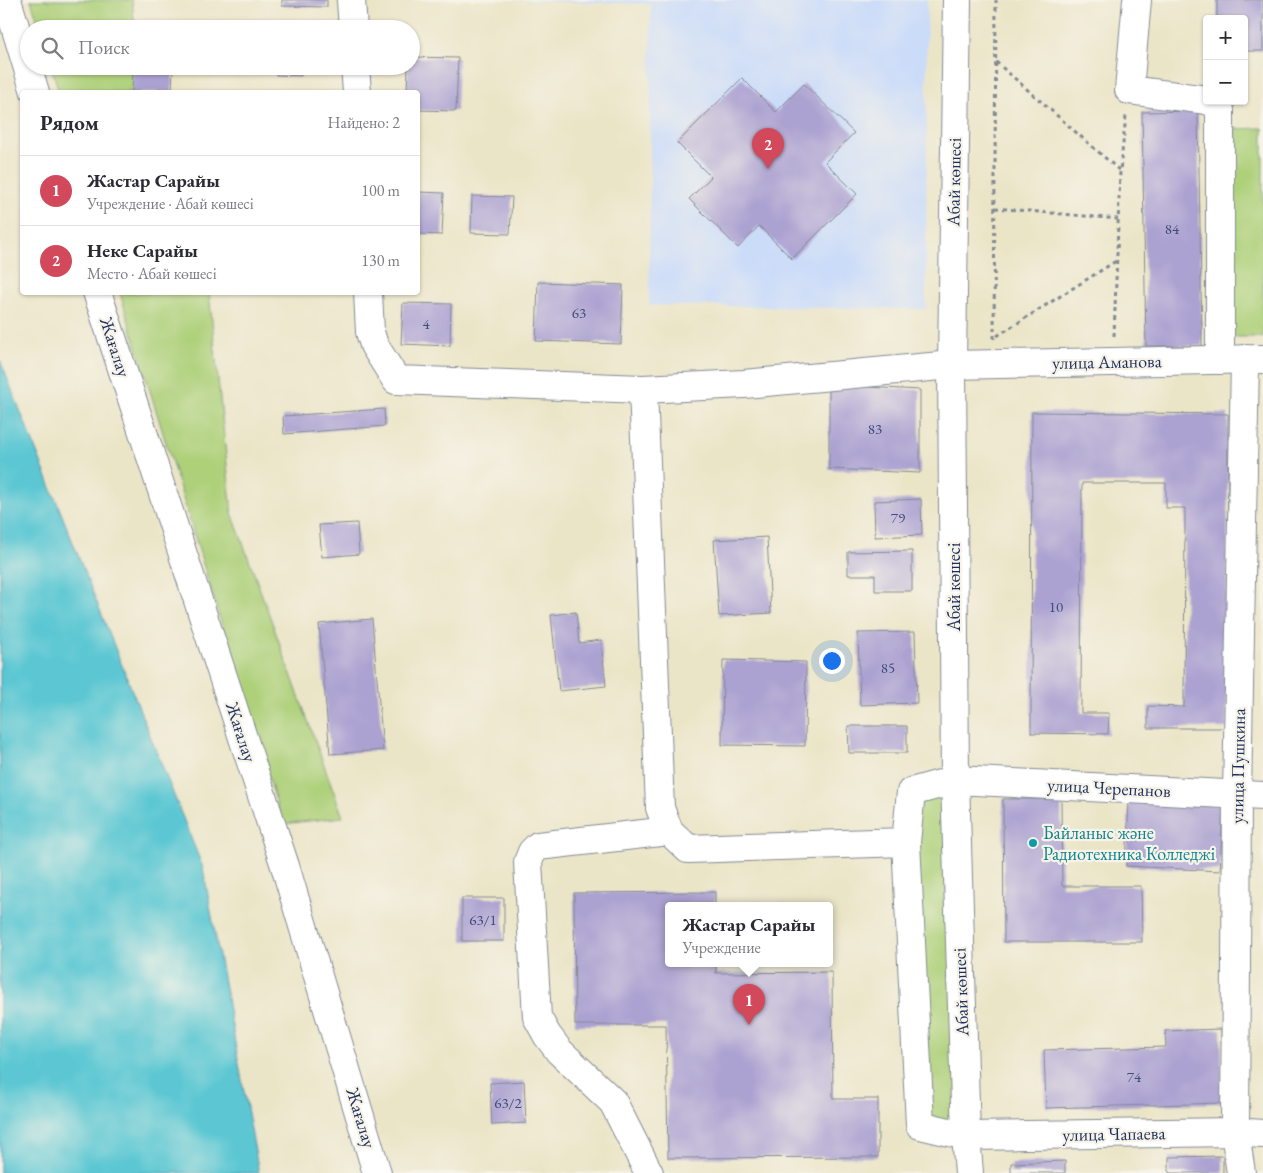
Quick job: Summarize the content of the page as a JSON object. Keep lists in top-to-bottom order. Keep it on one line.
{"streets":{"street":["Абай көшесі","Жағалау","улица Аманова","улица Пушкина","улица Черепанов","улица Чапаева"]},"crossings":[["Абай көшесі","улица Аманова"],["Абай көшесі","улица Черепанов"],["Абай көшесі","улица Чапаева"],["улица Аманова","улица Пушкина"],["улица Пушкина","улица Черепанов"],["улица Пушкина","улица Чапаева"],["улица Черепанов","улица Чапаева"]],"places":["Байланыс және Радиотехника Колледжі"],"house_numbers":["84","63","4","83","79","10","85","63/1","74","63/2"],"page":{"map_buttons":["+","−"],"search":"Поиск","heading":["Рядом","Найдено: 2"],"pins":["2","1"],"list":[{"mark":"1","name":"Жастар Сарайы","note":"Учреждение · Абай көшесі","value":"100 m"},{"mark":"2","name":"Неке Сарайы","note":"Место · Абай көшесі","value":"130 m"}],"popup":["Жастар Сарайы","Учреждение"]}}
